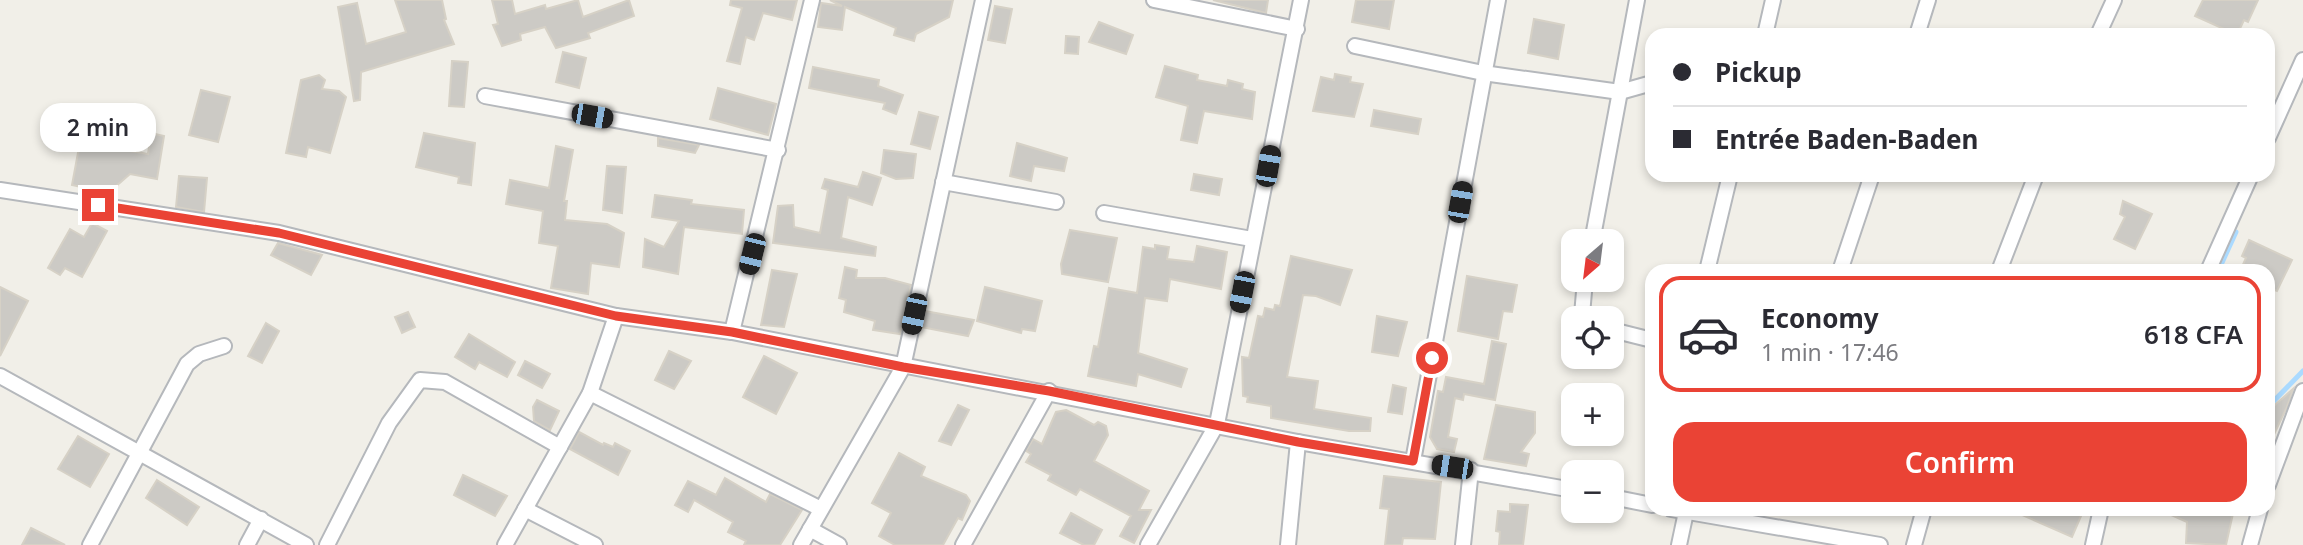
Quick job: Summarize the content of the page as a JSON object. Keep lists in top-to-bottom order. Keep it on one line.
{"north":"bottom left","page":{"banner":["Pickup","Entrée Baden-Baden"],"bubble":"2 min","map_buttons":["+","−"],"list":[{"name":"Economy","note":"1 min · 17:46","value":"618 CFA"}],"buttons":"Confirm"}}
